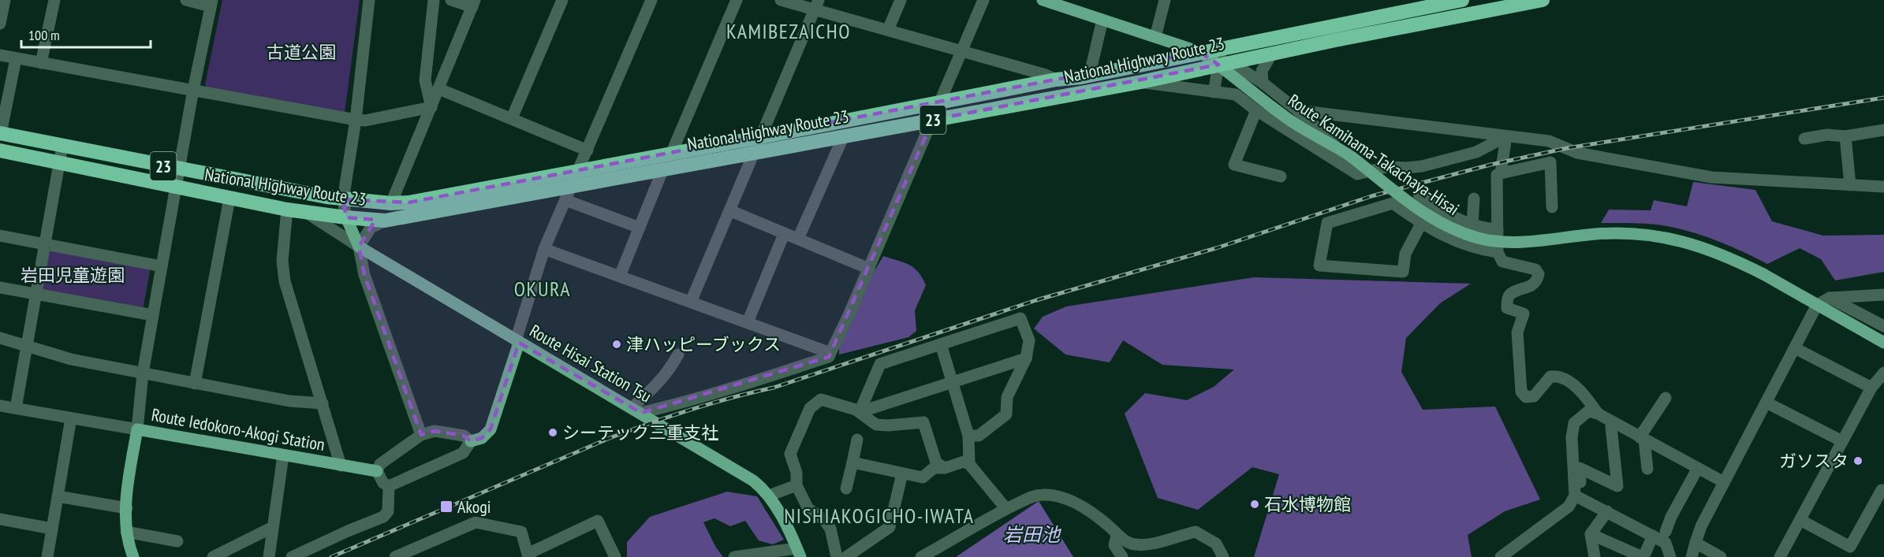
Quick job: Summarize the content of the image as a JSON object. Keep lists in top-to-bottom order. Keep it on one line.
{"streets":{"highway":["National Highway Route 23","23"],"main road":["Route Kamihama-Takachaya-Hisai","Route Hisai Station Tsu","Route Iedokoro-Akogi Station"]},"crossings":[["National Highway Route 23","Route Kamihama-Takachaya-Hisai"]],"districts":["KAMIBEZAICHO","OKURA","NISHIAKOGICHO-IWATA"],"water":["岩田池"],"parks":["古道公園","岩田児童遊園"],"places":{"other":["津ハッピーブックス","シーテック三重支社","ガソスタ","石水博物館"],"transit":["Akogi"]},"scale_bar":"100 m"}
